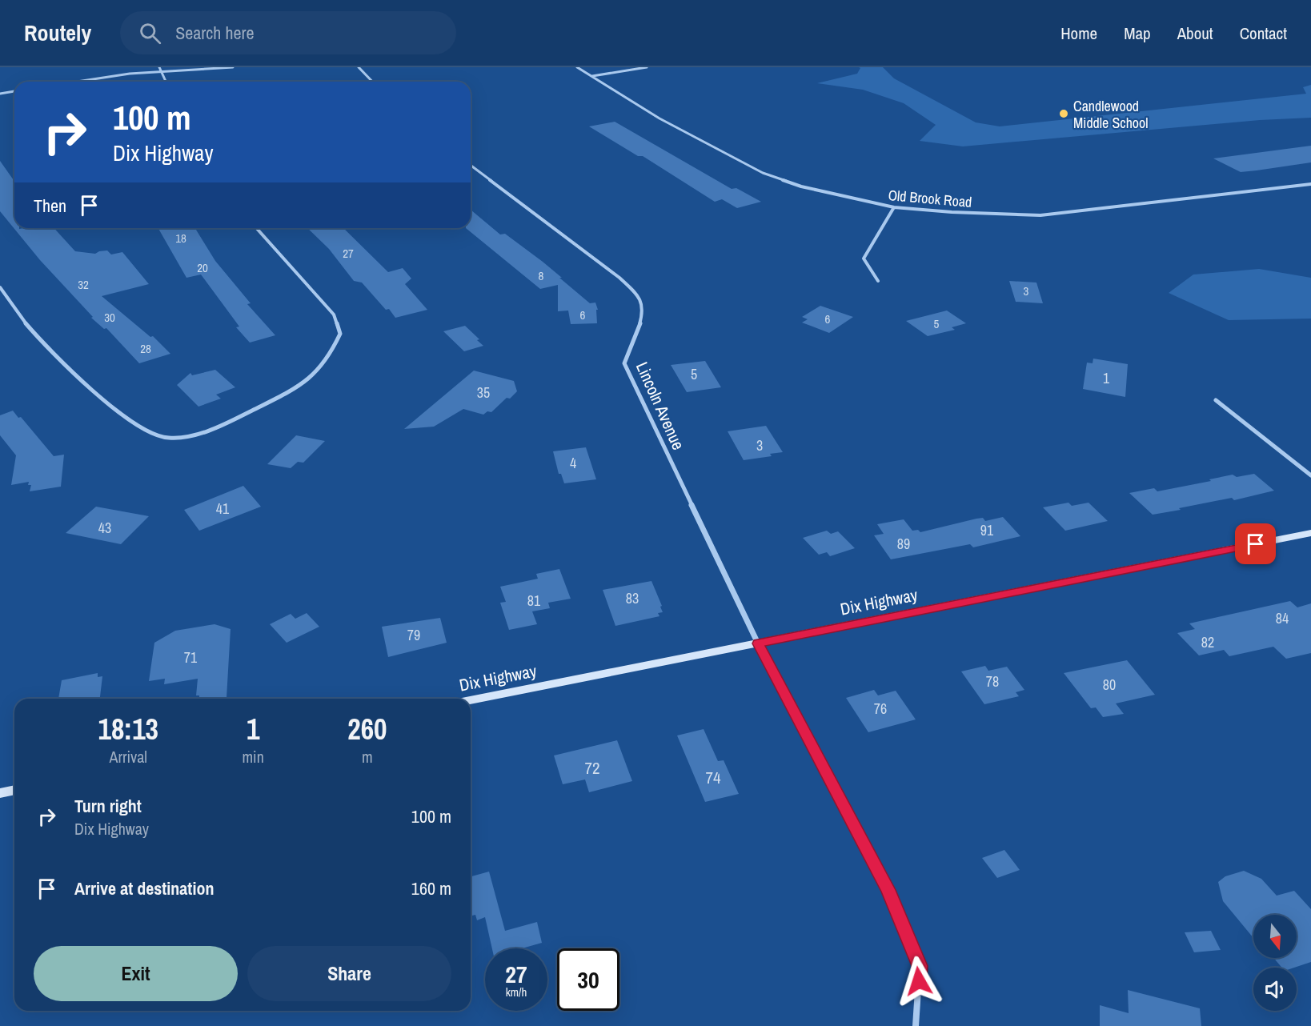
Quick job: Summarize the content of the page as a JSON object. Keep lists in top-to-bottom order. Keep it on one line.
{"streets":{"street":["Old Brook Road","Lincoln Avenue","Dix Highway"]},"crossings":[["Lincoln Avenue","Dix Highway"]],"places":["Candlewood Middle School"],"house_numbers":["18","27","20","8","32","3","6","30","6","5","28","5","1","35","3","4","41","43","91","89","83","81","84","79","82","71","78","80","76","72","74"],"north":"bottom","page":{"header":"Routely","search":"Search here","nav":["Home","Map","About","Contact"],"turn":["100 m","Dix Highway"],"then":"Then","eta":["18:13","Arrival","1","min","260","m"],"list":[{"name":"Turn right","note":"Dix Highway","value":"100 m"},{"name":"Arrive at destination","value":"160 m"}],"buttons":["Exit","Share"],"speed":"27 km/h","limit":"30"}}
